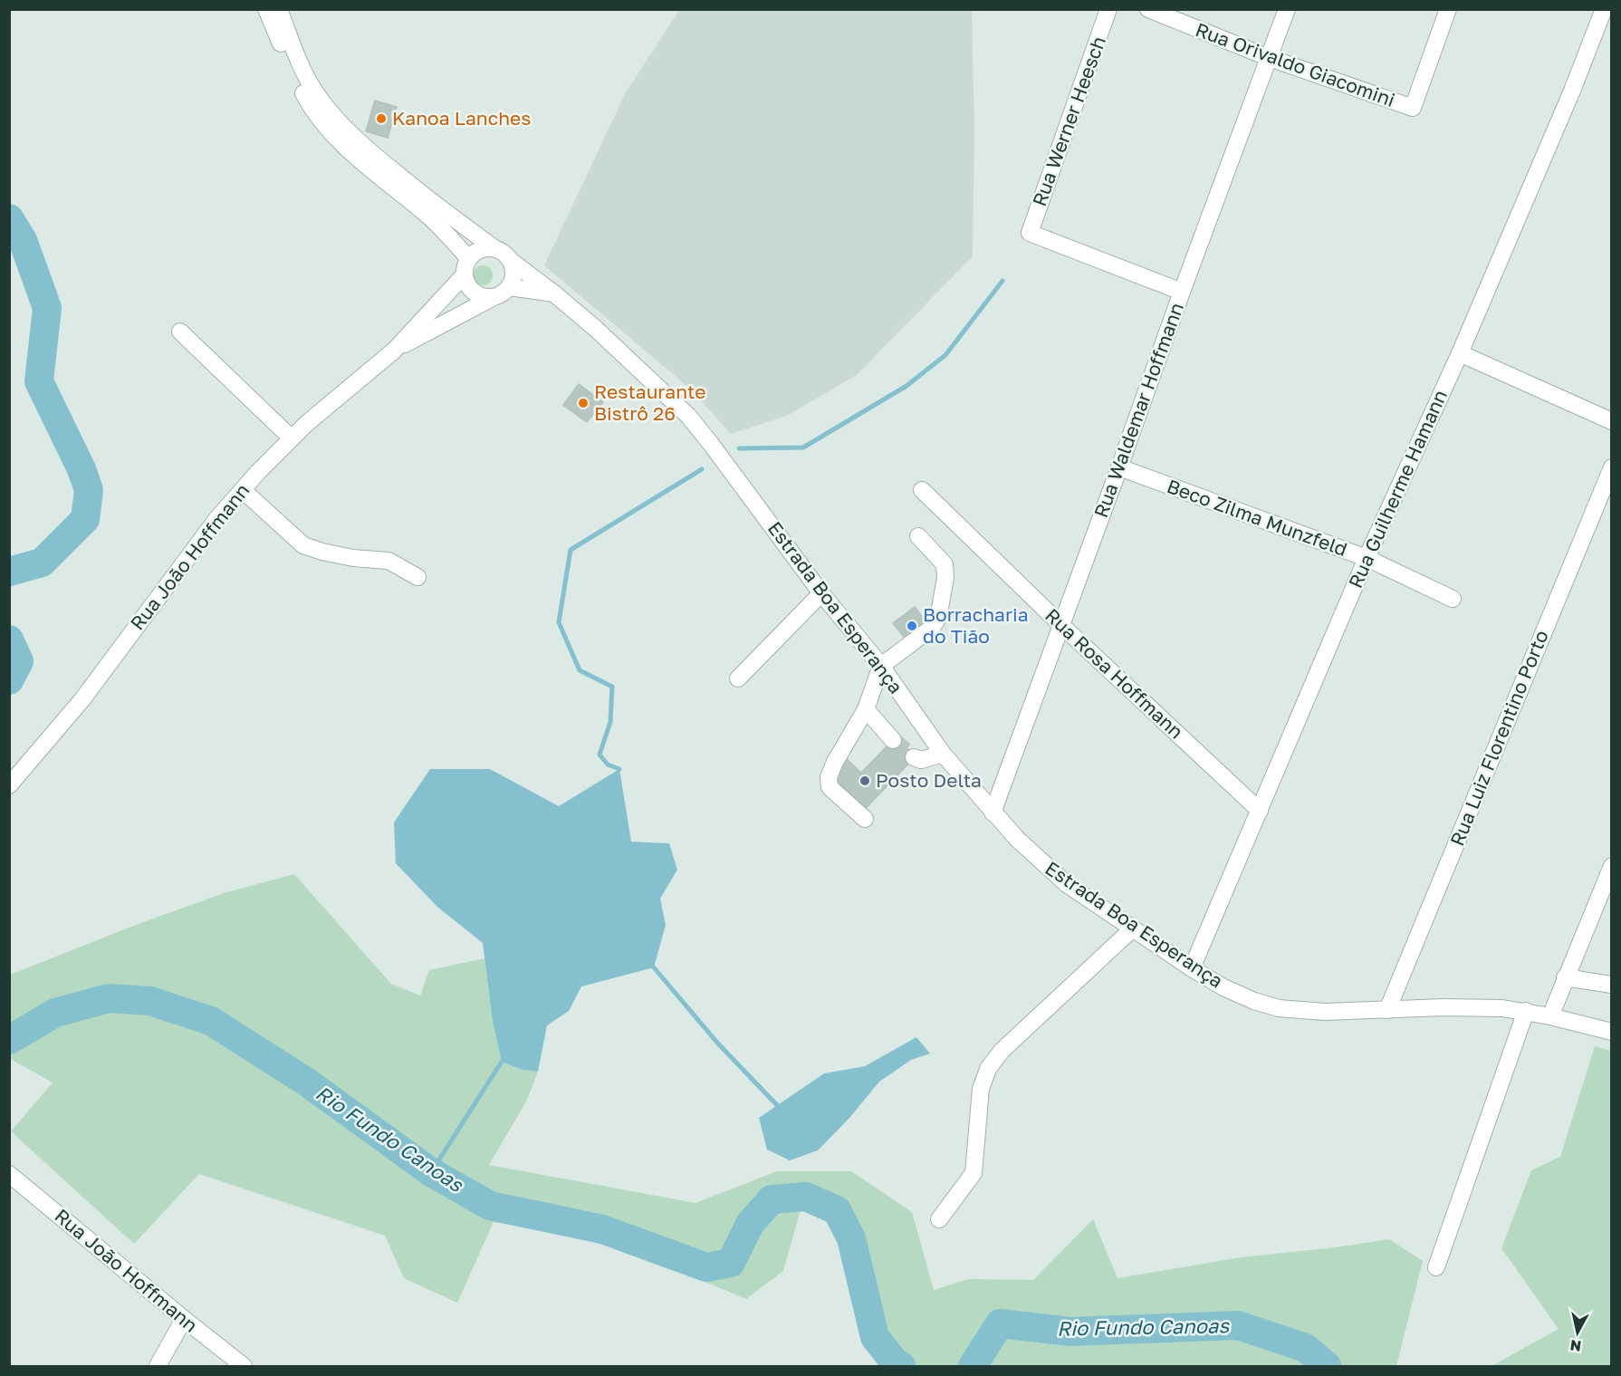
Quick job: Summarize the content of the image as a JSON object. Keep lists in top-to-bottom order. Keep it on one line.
{"streets":{"street":["Rua Orivaldo Giacomini","Rua Werner Heesch","Rua Waldemar Hoffmann","Rua Guilherme Hamann","Beco Zilma Munzfeld","Rua João Hoffmann","Estrada Boa Esperança","Rua Rosa Hoffmann","Rua Luiz Florentino Porto"]},"crossings":[["Rua Orivaldo Giacomini","Rua Waldemar Hoffmann"],["Rua Werner Heesch","Rua Waldemar Hoffmann"],["Rua Waldemar Hoffmann","Beco Zilma Munzfeld"],["Rua Waldemar Hoffmann","Estrada Boa Esperança"],["Rua Waldemar Hoffmann","Rua Rosa Hoffmann"],["Rua Guilherme Hamann","Beco Zilma Munzfeld"],["Rua Guilherme Hamann","Estrada Boa Esperança"],["Rua Guilherme Hamann","Rua Rosa Hoffmann"],["Rua João Hoffmann","Estrada Boa Esperança"],["Estrada Boa Esperança","Rua Luiz Florentino Porto"]],"water":["Rio Fundo Canoas"],"places":["Kanoa Lanches","Restaurante Bistrô 26","Borracharia do Tião","Posto Delta"],"north":"bottom"}
